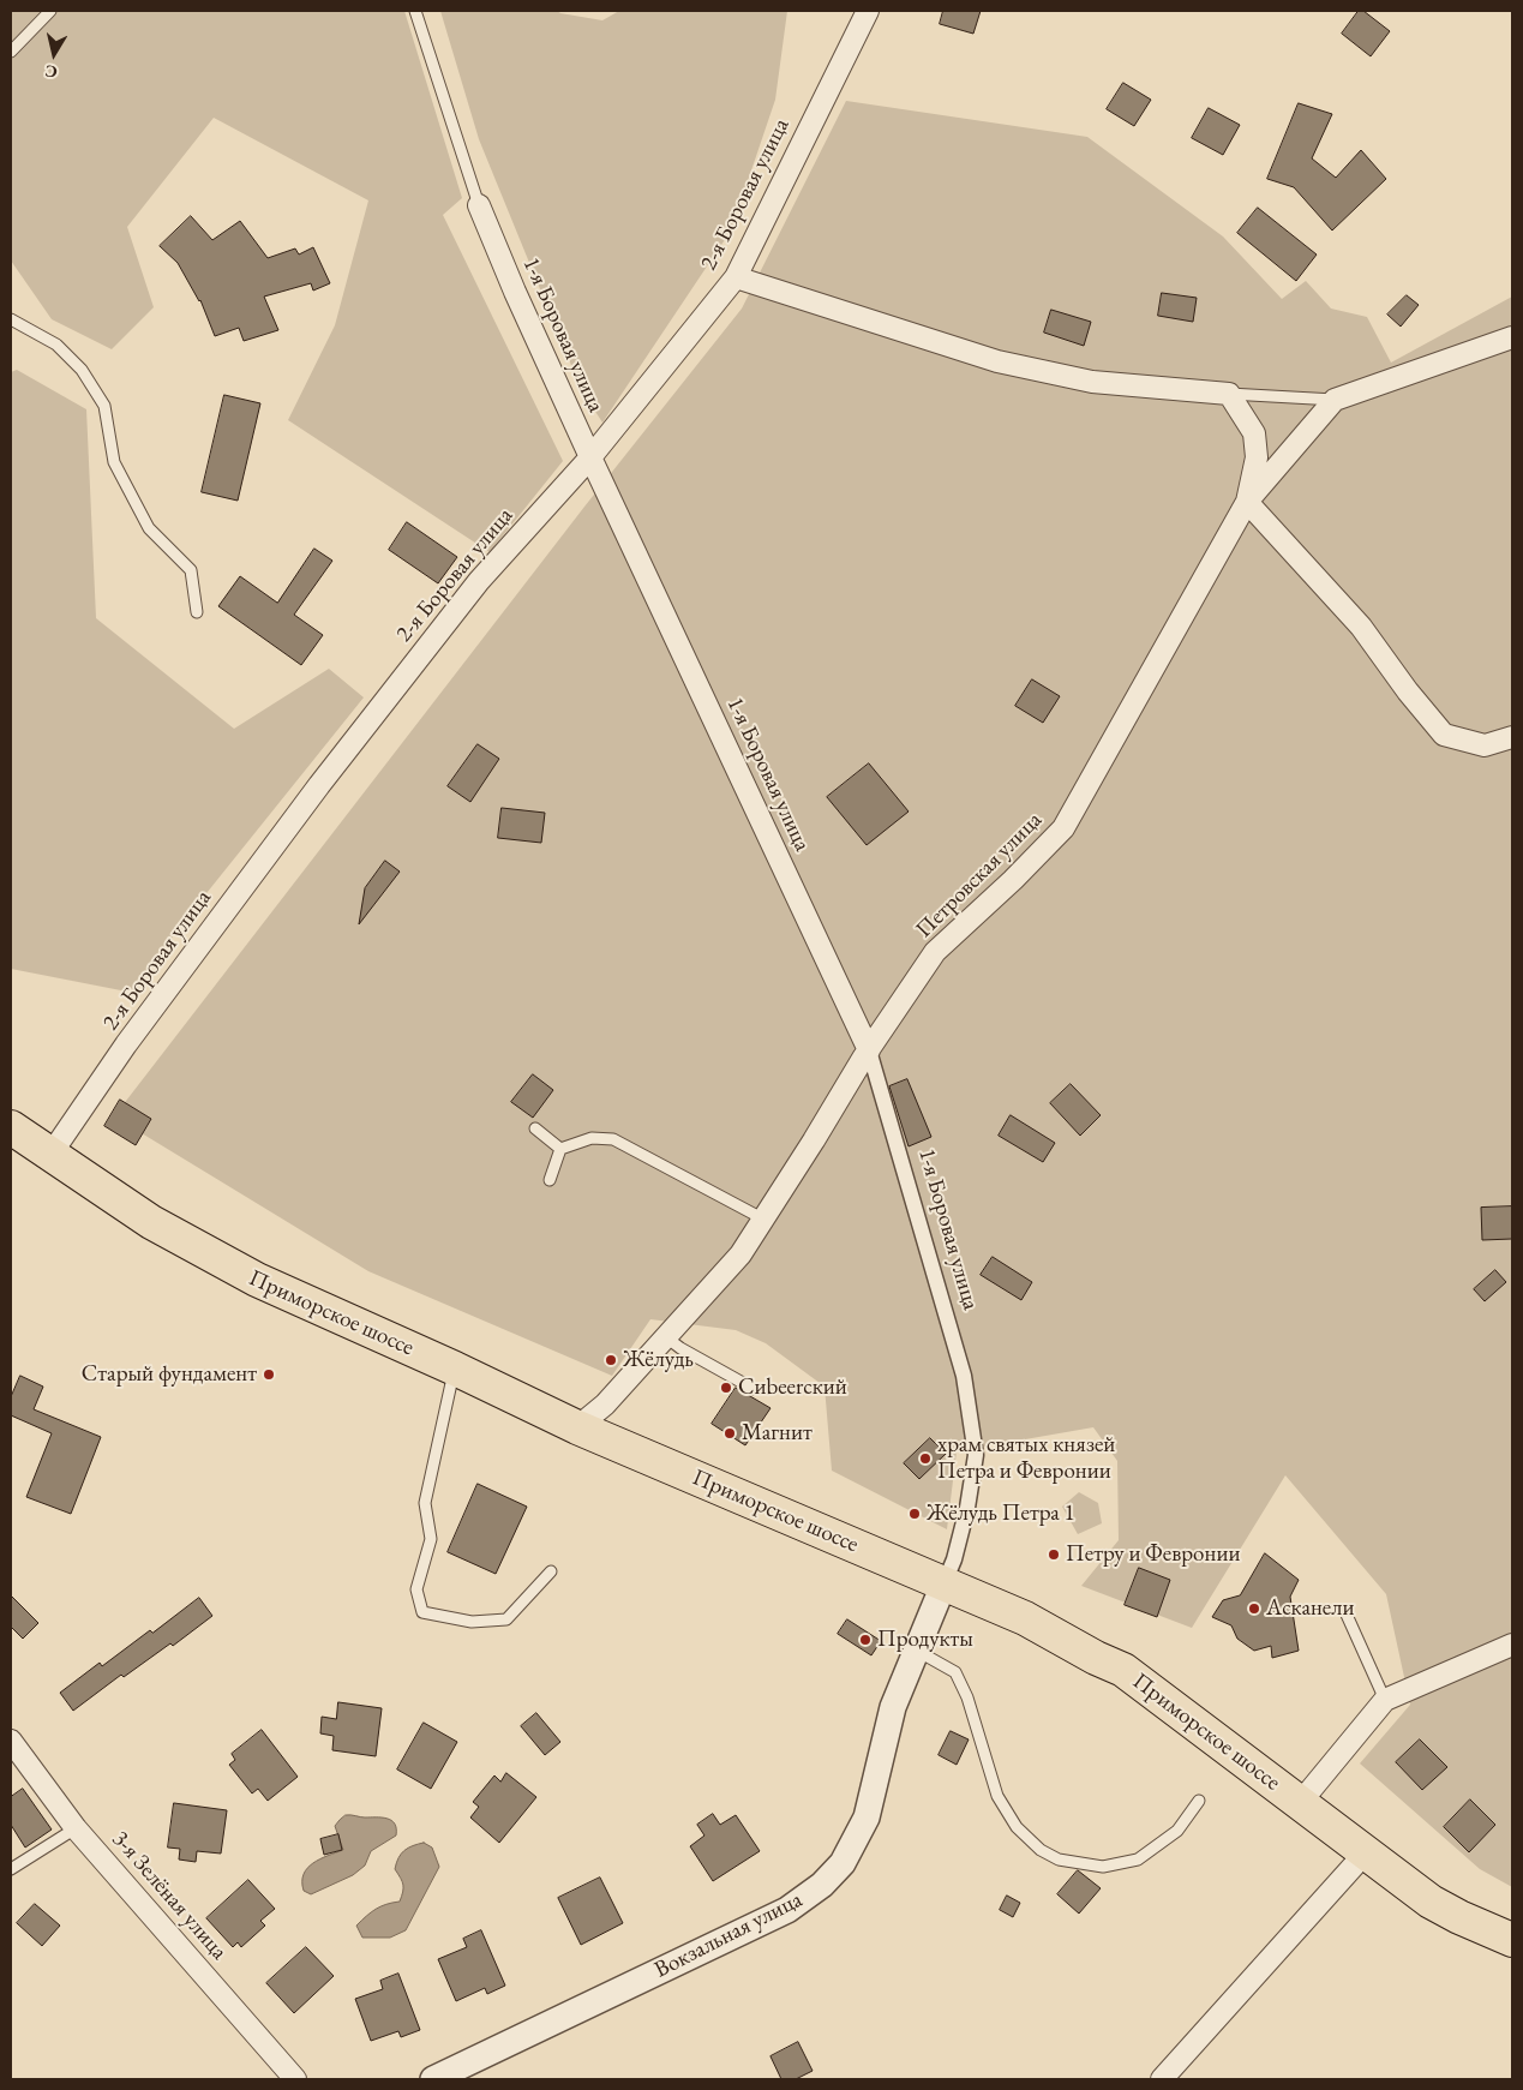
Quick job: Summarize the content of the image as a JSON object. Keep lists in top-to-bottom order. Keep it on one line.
{"streets":{"main road":["Приморское шоссе"],"street":["2-я Боровая улица","1-я Боровая улица","Петровская улица","3-я Зелёная улица","Вокзальная улица"]},"crossings":[["2-я Боровая улица","1-я Боровая улица"],["2-я Боровая улица","Приморское шоссе"],["1-я Боровая улица","Петровская улица"],["1-я Боровая улица","Приморское шоссе"],["1-я Боровая улица","Вокзальная улица"],["Петровская улица","Приморское шоссе"],["Приморское шоссе","Вокзальная улица"]],"places":["Жёлудь","Старый фундамент","Сиbeerский","Магнит","храм святых князей Петра и Февронии","Жёлудь Петра 1","Петру и Февронии","Асканели","Продукты"],"north":"bottom"}
